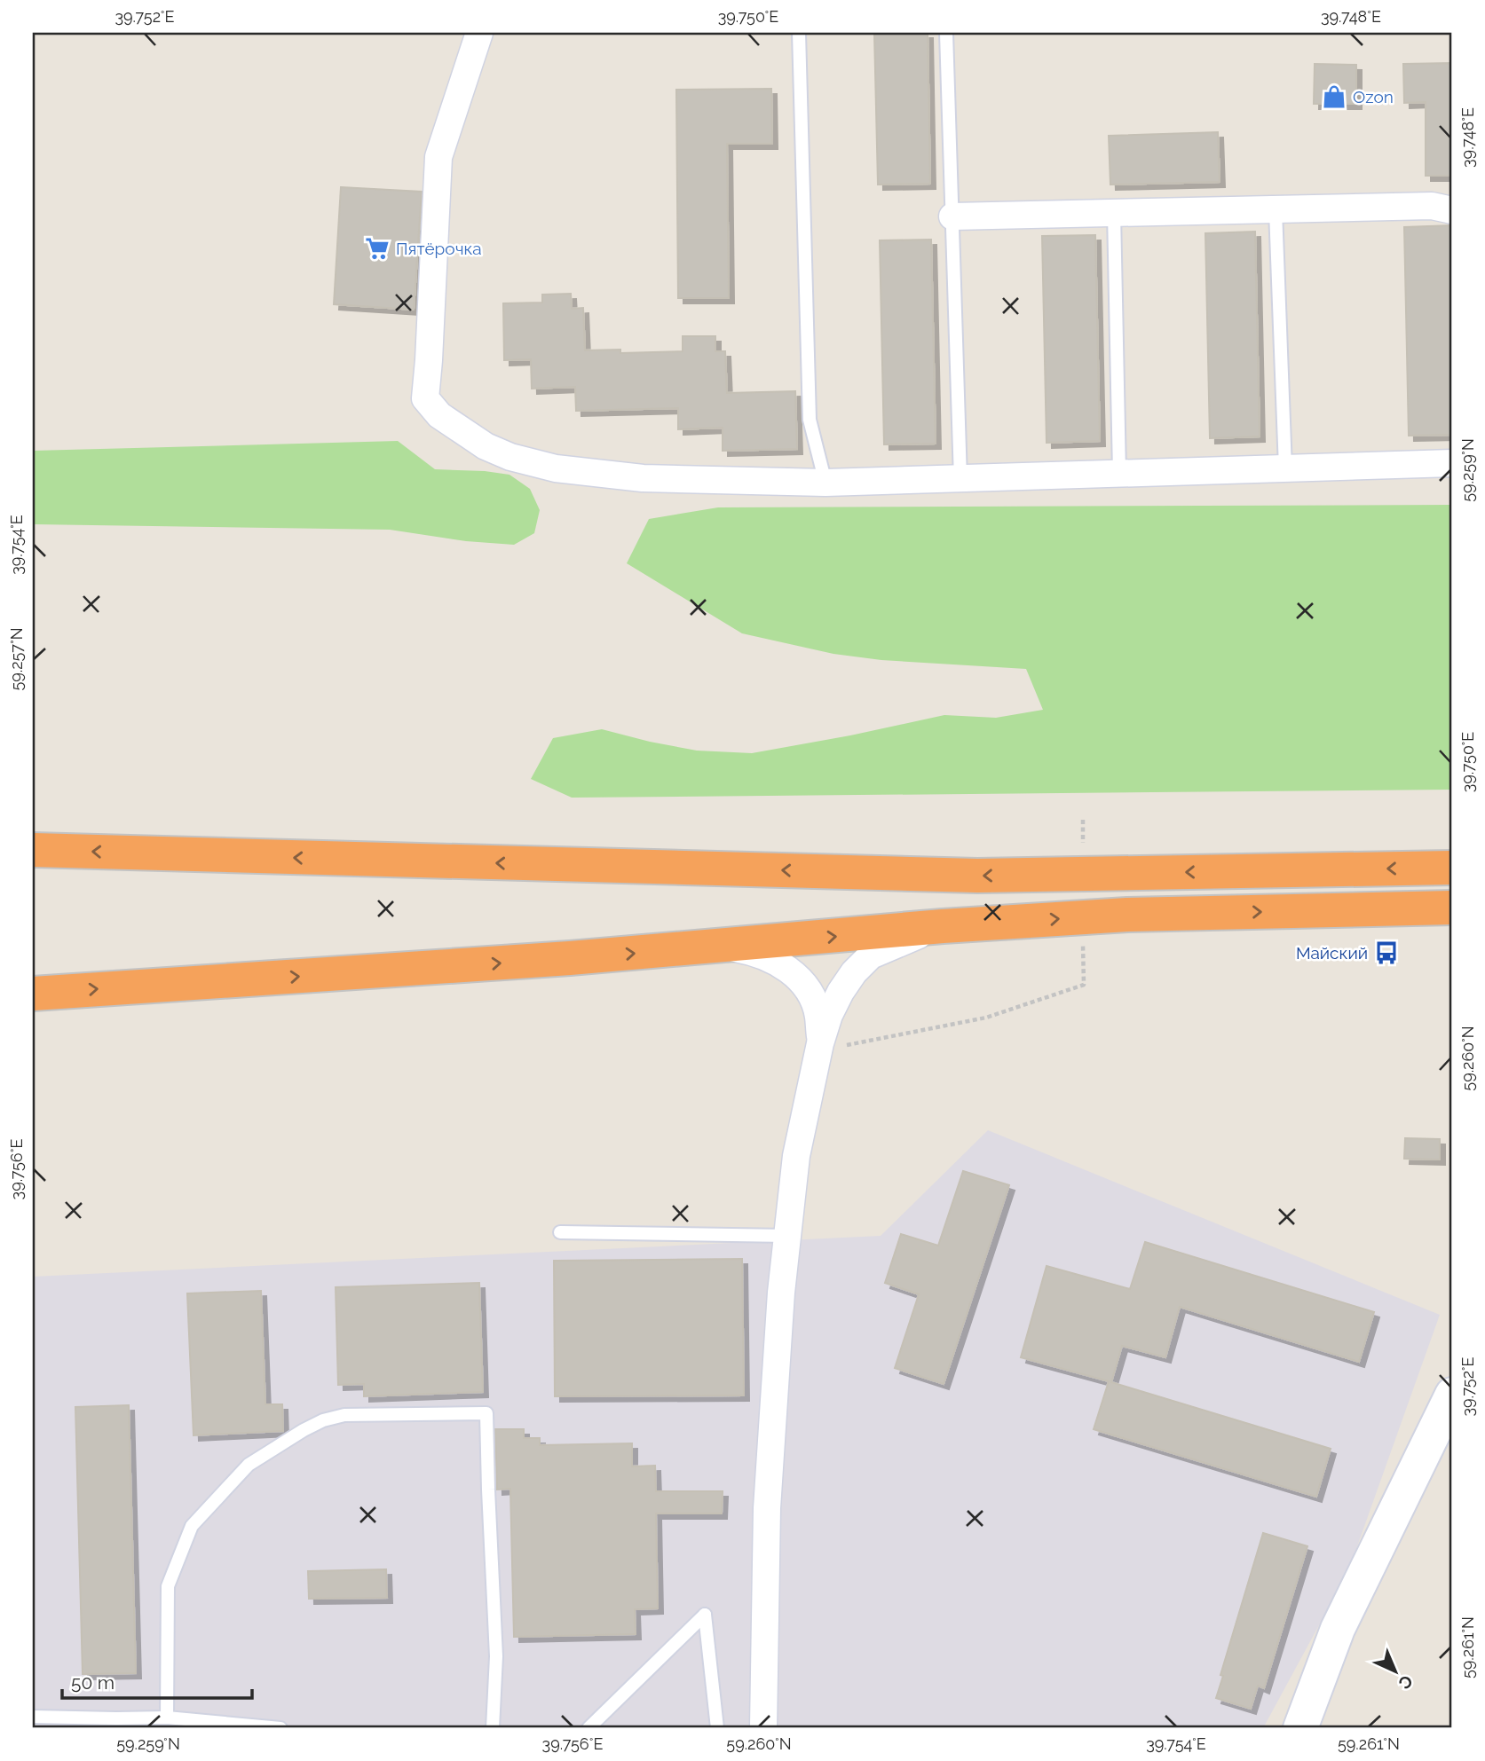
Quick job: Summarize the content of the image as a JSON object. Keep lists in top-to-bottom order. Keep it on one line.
{"places":{"shop":["Ozon"],"supermarket":["Пятёрочка"],"bus stop":["Майский"]},"scale_bar":"50 m","north":"bottom right","coordinates":["39.752°E","39.750°E","39.748°E","59.259°N","39.754°E","59.257°N","59.260°N","39.756°E","59.261°N"]}
